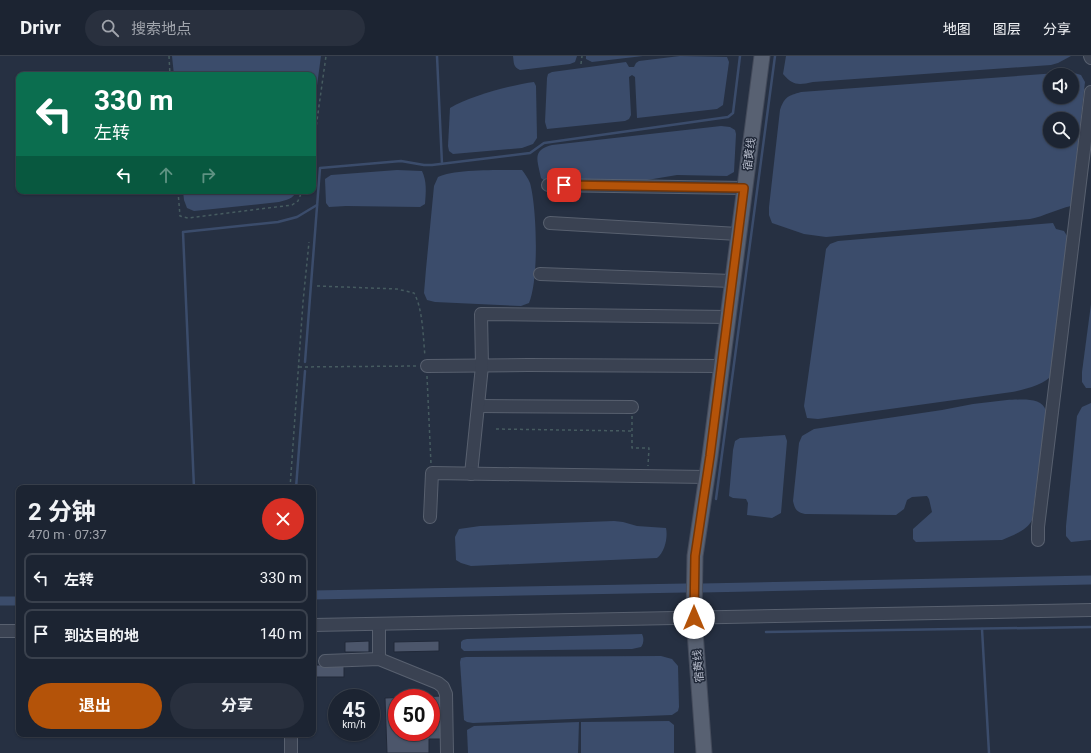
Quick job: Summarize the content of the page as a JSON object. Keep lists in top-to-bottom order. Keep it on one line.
{"streets":{"main road":["宿黄线"]},"page":{"header":"Drivr","search":"搜索地点","nav":["地图","图层","分享"],"turn":["330 m","左转"],"heading":["2 分钟","470 m · 07:37"],"list":[{"name":"左转","value":"330 m"},{"name":"到达目的地","value":"140 m"}],"buttons":["退出","分享"],"speed":"45 km/h","limit":"50"}}
